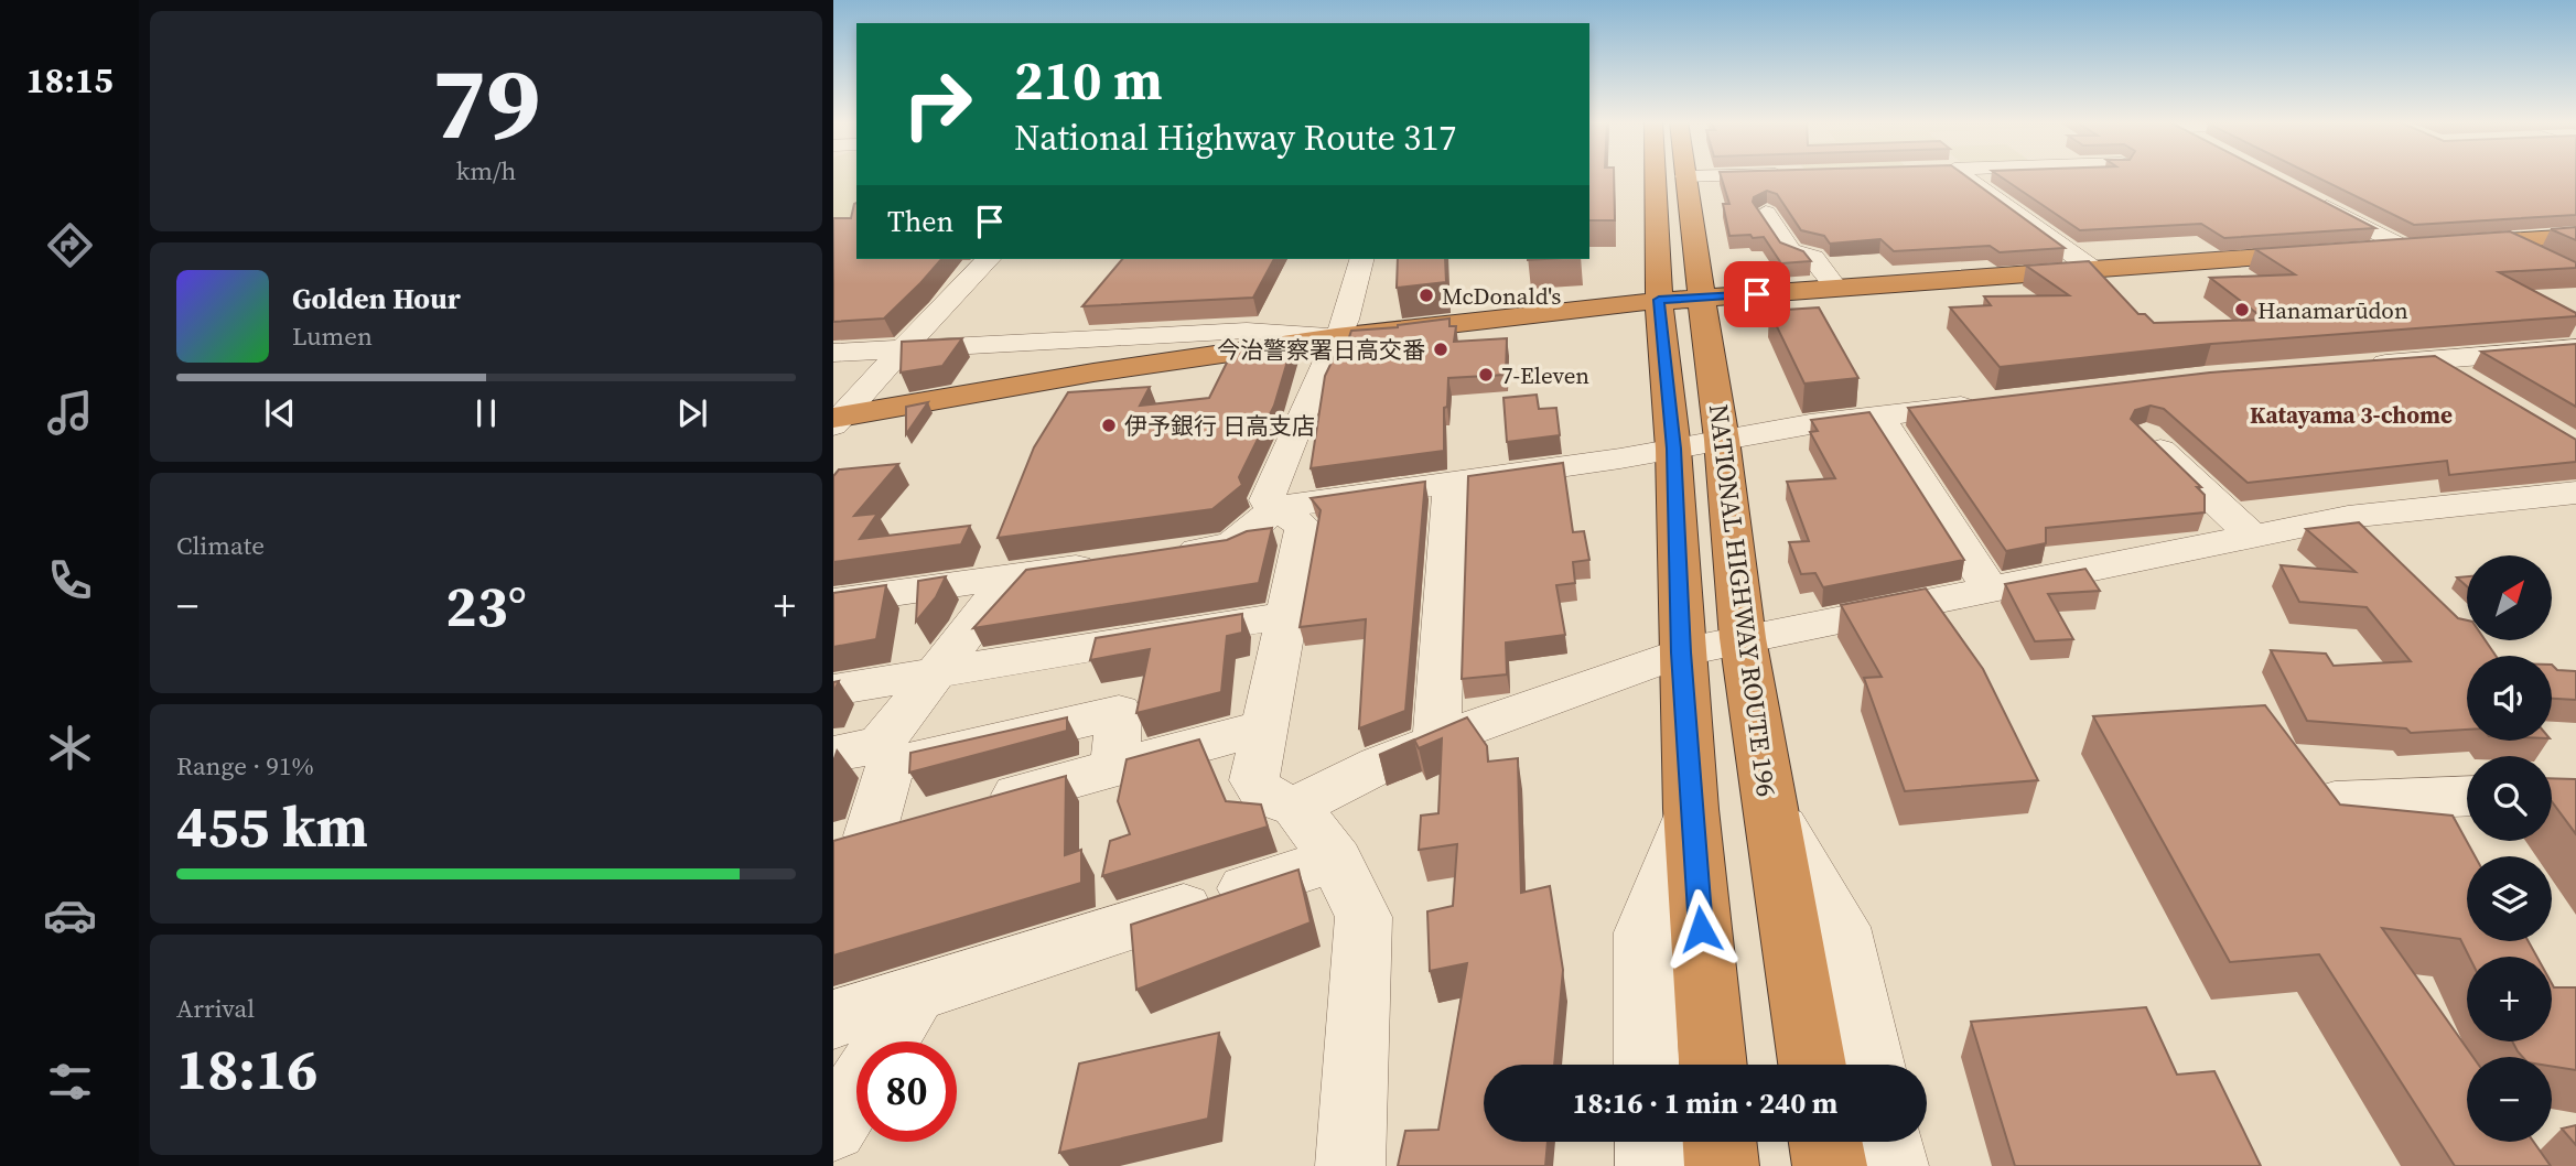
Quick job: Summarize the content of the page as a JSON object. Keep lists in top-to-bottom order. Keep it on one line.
{"streets":{"highway":["NATIONAL HIGHWAY ROUTE 196"]},"districts":["Katayama 3-chome"],"places":["McDonald's","Hanamarūdon","今治警察署日高交番","7-Eleven","伊予銀行 日高支店"],"north":"top right","page":{"tabs":"18:15","tile":[["79","km/h"],"Climate",["Range · 91%","455 km"],["Arrival","18:16"]],"turn":["210 m","National Highway Route 317"],"then":"Then","song":["Golden Hour","Lumen"],"map_buttons":["+","−"],"heat":["−","23°","+"],"limit":"80","trip":"18:16 · 1 min · 240 m"}}
